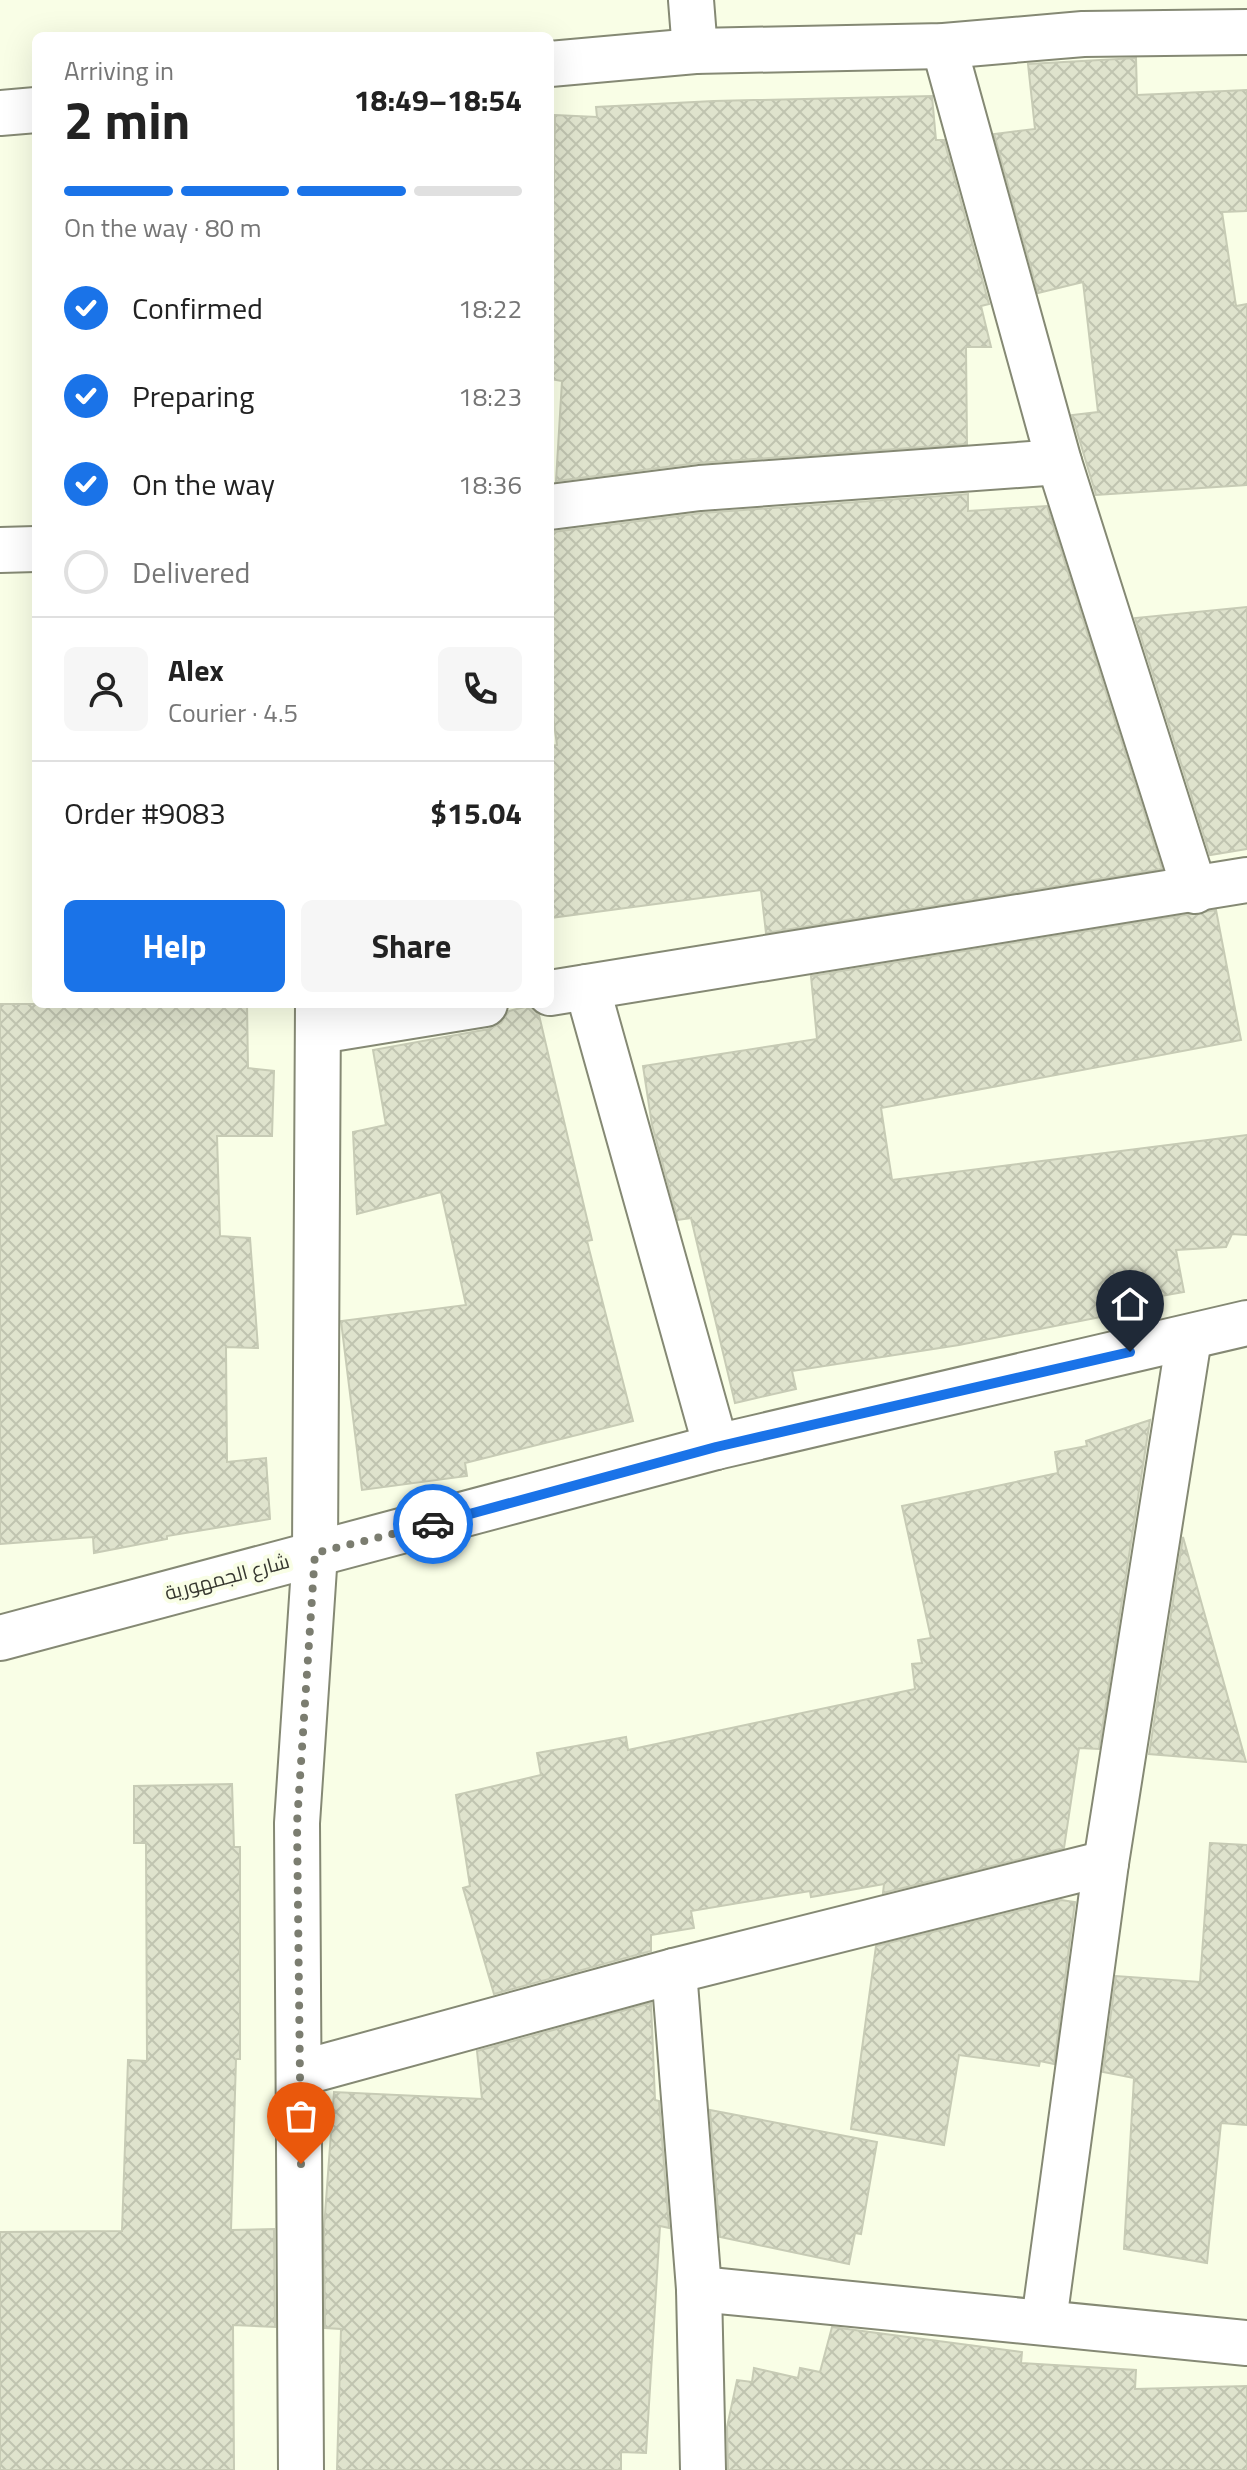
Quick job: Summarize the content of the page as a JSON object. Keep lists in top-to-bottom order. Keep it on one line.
{"streets":{"street":["شارع الجمهورية"]},"page":{"heading":["2 min","Arriving in","18:49–18:54"],"panel":["Alex","Courier · 4.5","Order #9083","$15.04"],"bar":"On the way · 80 m","list":[["Confirmed","18:22"],["Preparing","18:23"],["On the way","18:36"],"Delivered"],"buttons":["Help","Share"]}}
